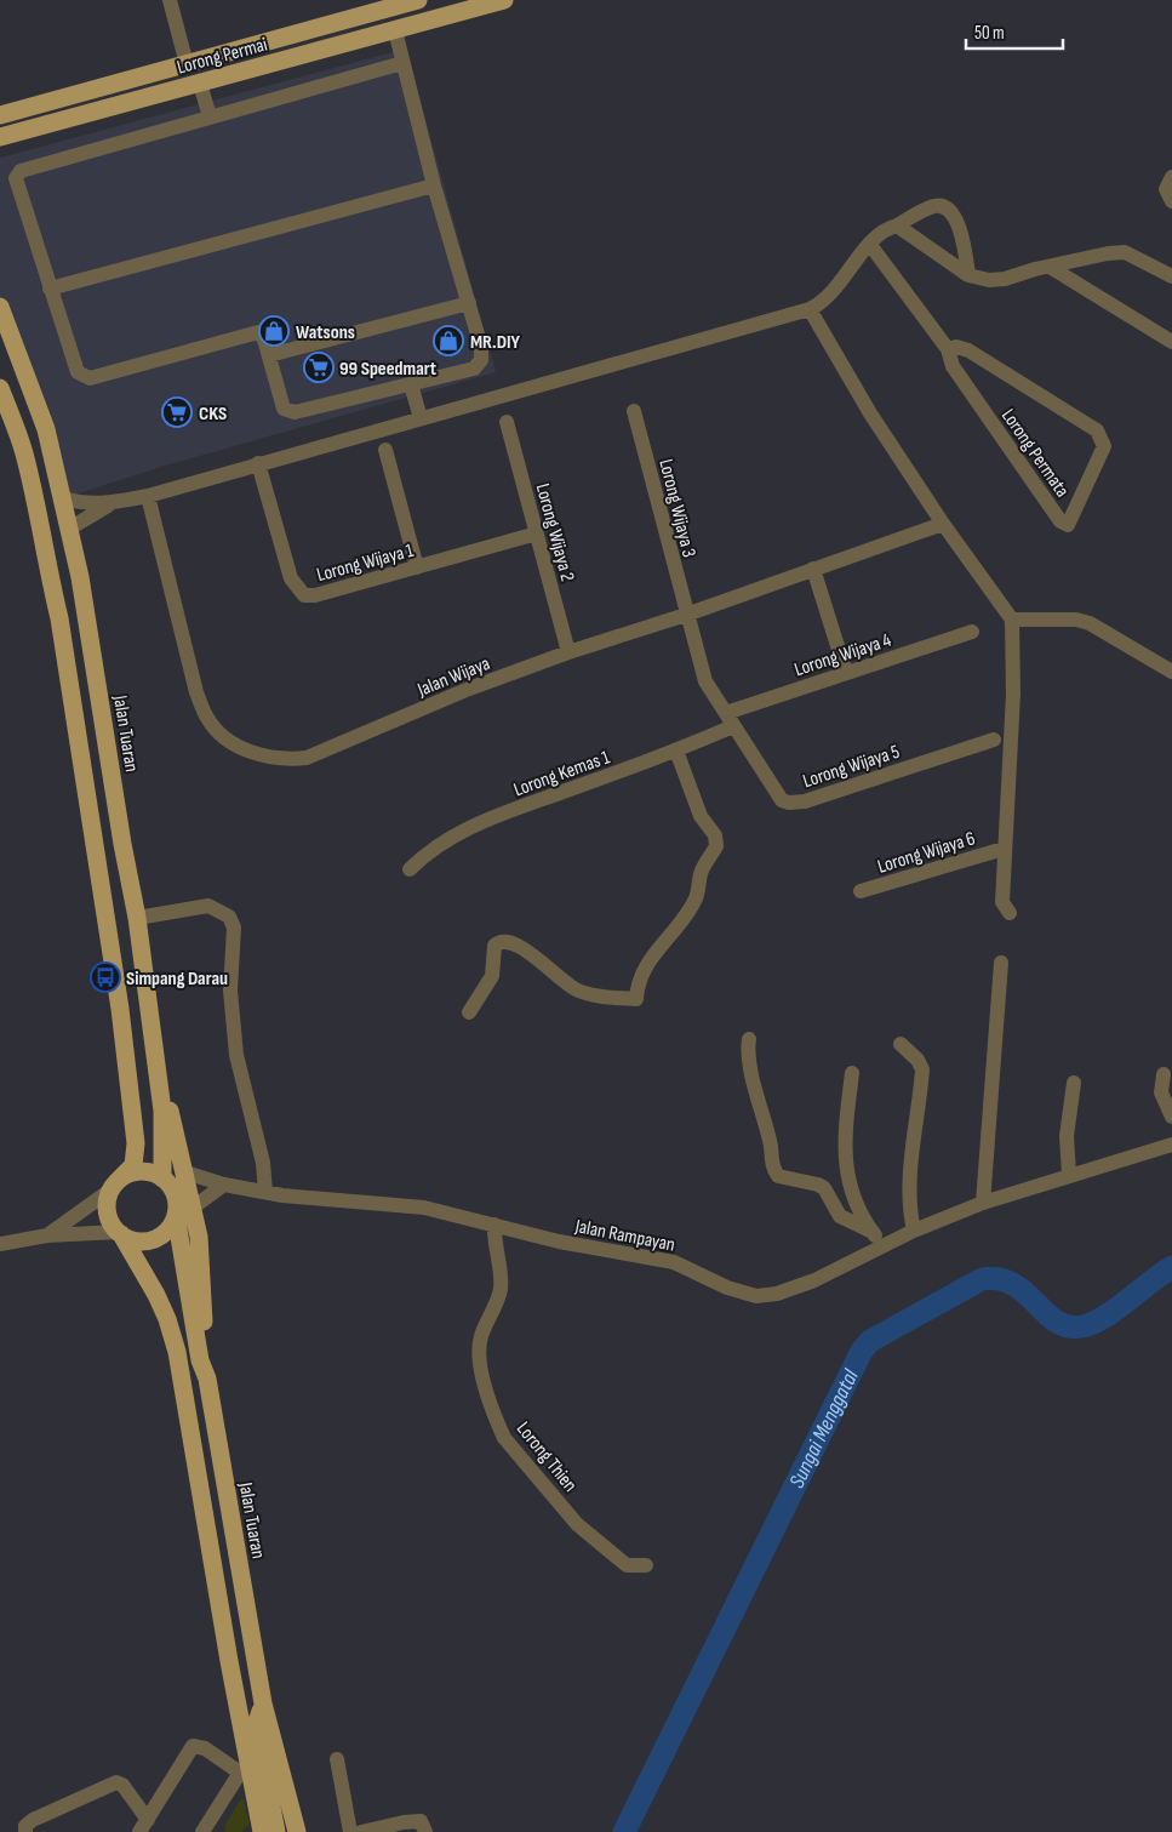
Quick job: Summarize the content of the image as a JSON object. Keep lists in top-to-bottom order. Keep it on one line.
{"streets":{"main road":["Lorong Permai","Jalan Tuaran"],"street":["Lorong Permata","Lorong Wijaya 3","Lorong Wijaya 2","Lorong Wijaya 1","Lorong Wijaya 4","Jalan Wijaya","Lorong Wijaya 5","Lorong Kemas 1","Lorong Wijaya 6","Jalan Rampayan","Lorong Thien"]},"crossings":[["Lorong Wijaya 3","Jalan Wijaya"],["Lorong Wijaya 3","Lorong Wijaya 5"],["Lorong Wijaya 2","Lorong Wijaya 1"],["Lorong Wijaya 2","Jalan Wijaya"],["Lorong Wijaya 4","Lorong Wijaya 5"],["Lorong Wijaya 4","Lorong Kemas 1"],["Jalan Wijaya","Lorong Wijaya 5"],["Lorong Wijaya 5","Lorong Kemas 1"],["Jalan Rampayan","Lorong Thien"]],"water":["Sungai Menggatal"],"places":{"shop":["Watsons","MR.DIY"],"supermarket":["99 Speedmart","CKS"],"bus stop":["Simpang Darau"]},"scale_bar":"50 m"}
